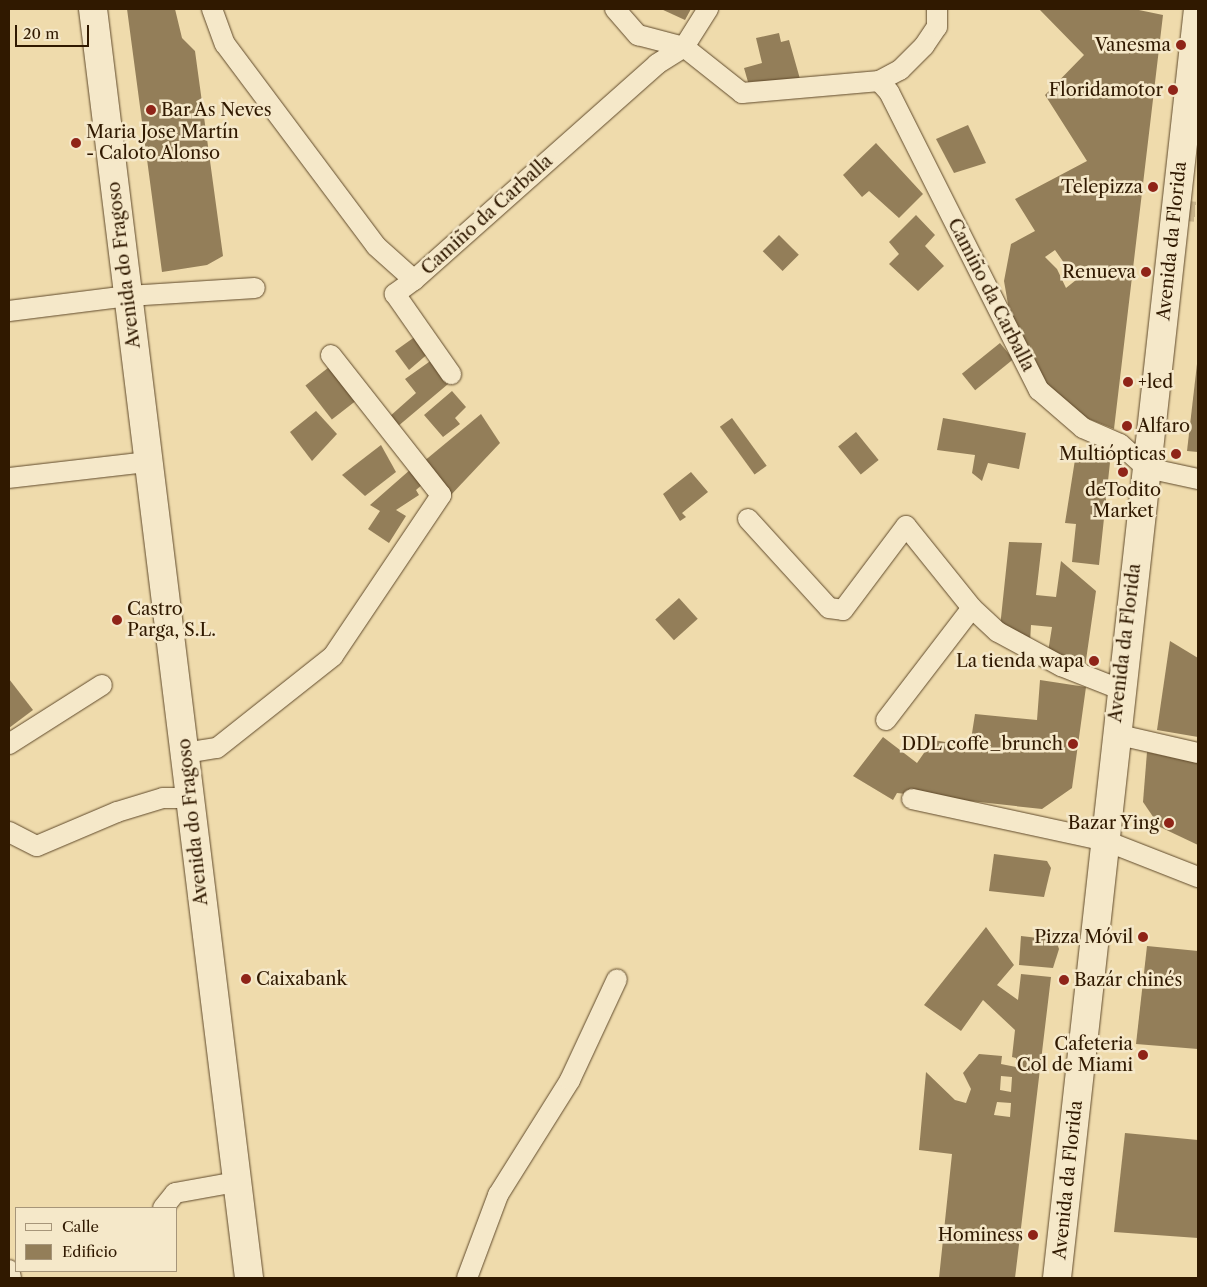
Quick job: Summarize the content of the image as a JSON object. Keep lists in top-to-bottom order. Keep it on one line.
{"streets":{"main road":["Avenida da Florida","Avenida do Fragoso"],"street":["Camiño da Carballa"]},"crossings":[["Camiño da Carballa","Avenida da Florida"]],"places":["Vanesma","Floridamotor","Bar As Neves","Maria Jose Martín - Caloto Alonso","Telepizza","Renueva","+led","Alfaro","Multiópticas","deTodito Market","Castro Parga, S.L.","La tienda wapa","DDL coffe_brunch","Bazar Ying","Pizza Móvil","Caixabank","Bazár chinés","Cafeteria Col de Miami","Hominess"],"legend":["Calle","Edificio"],"scale_bar":"20 m"}
